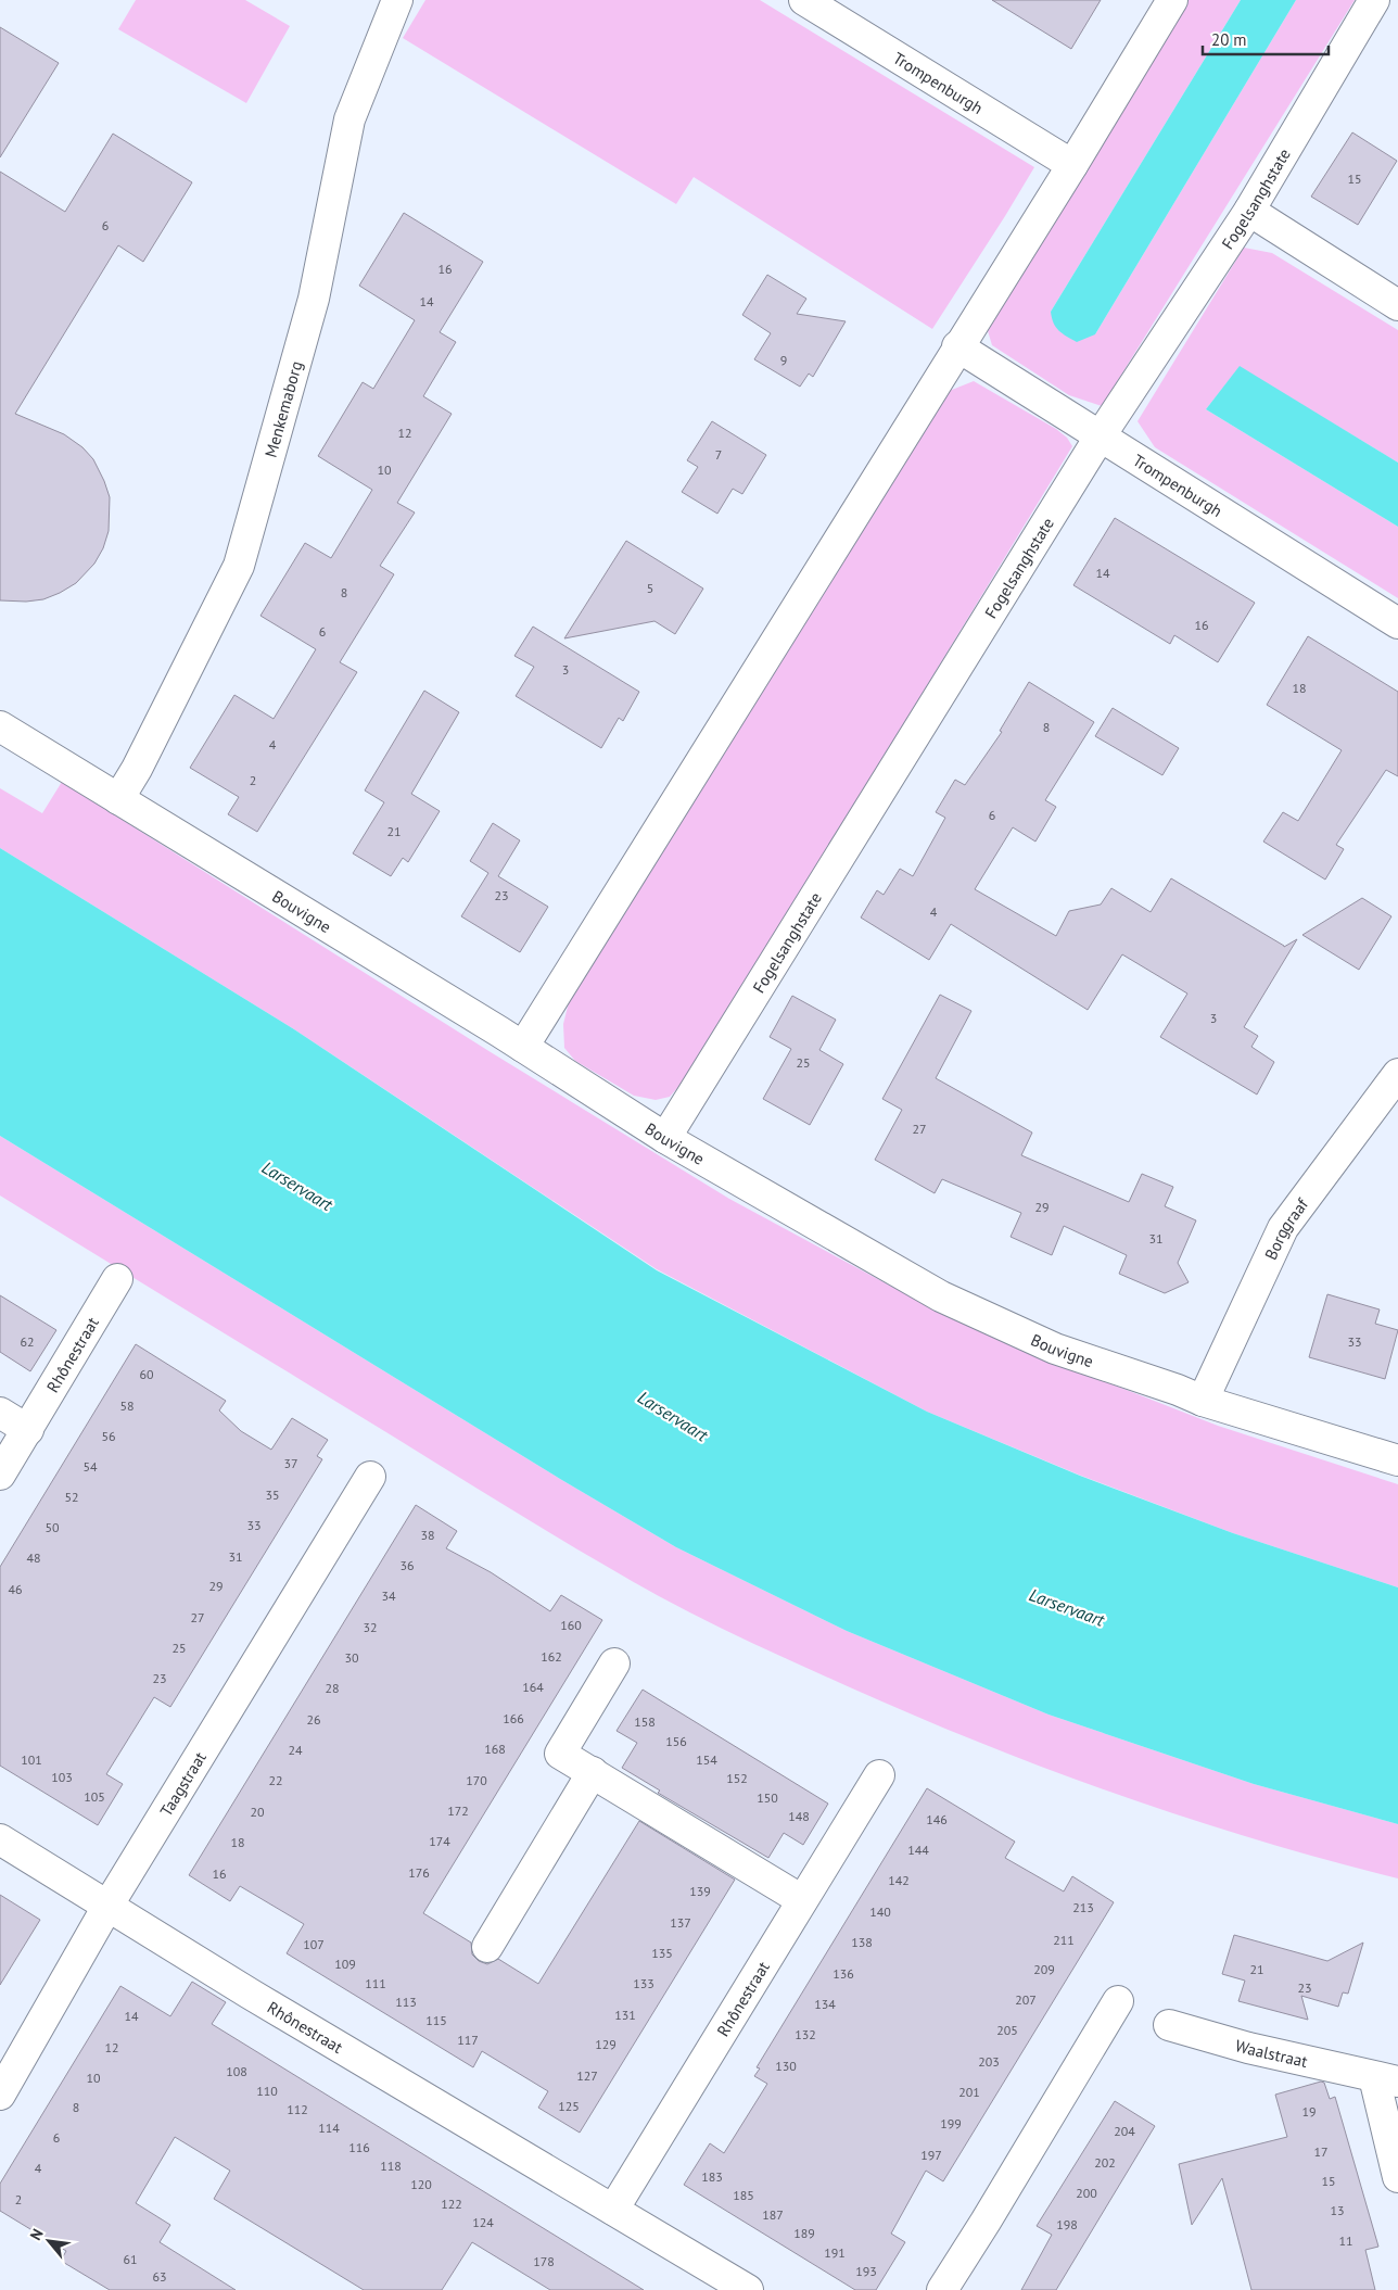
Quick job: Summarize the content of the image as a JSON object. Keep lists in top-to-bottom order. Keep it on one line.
{"streets":{"street":["Trompenburgh","Fogelsanghstate","Menkemaborg","Bouvigne","Borggraaf","Rhônestraat","Taagstraat","Waalstraat"]},"crossings":[["Trompenburgh","Fogelsanghstate"],["Fogelsanghstate","Bouvigne"],["Menkemaborg","Bouvigne"],["Bouvigne","Borggraaf"],["Rhônestraat","Taagstraat"]],"water":["Larservaart"],"house_numbers":["15","6","16","14","9","12","7","10","14","5","8","16","6","3","18","8","4","2","6","21","23","4","3","25","27","29","31","62","33","60","58","56","37","54","35","52","33","50","38","31","48","36","29","46","34","27","160","32","25","162","30","23","164","28","166","26","158","156","168","24","101","154","103","152","22","170","105","150","172","20","148","146","174","18","144","176","16","142","139","213","140","137","211","138","107","135","109","209","21","136","111","133","23","207","113","134","131","14","115","205","132","117","129","12","203","130","108","127","10","110","201","125","8","112","19","199","114","204","6","116","17","197","202","118","4","183","15","120","200","185","2","122","13","187","124","198","189","11","191","61","178","193","63"],"scale_bar":"20 m","north":"top left"}
